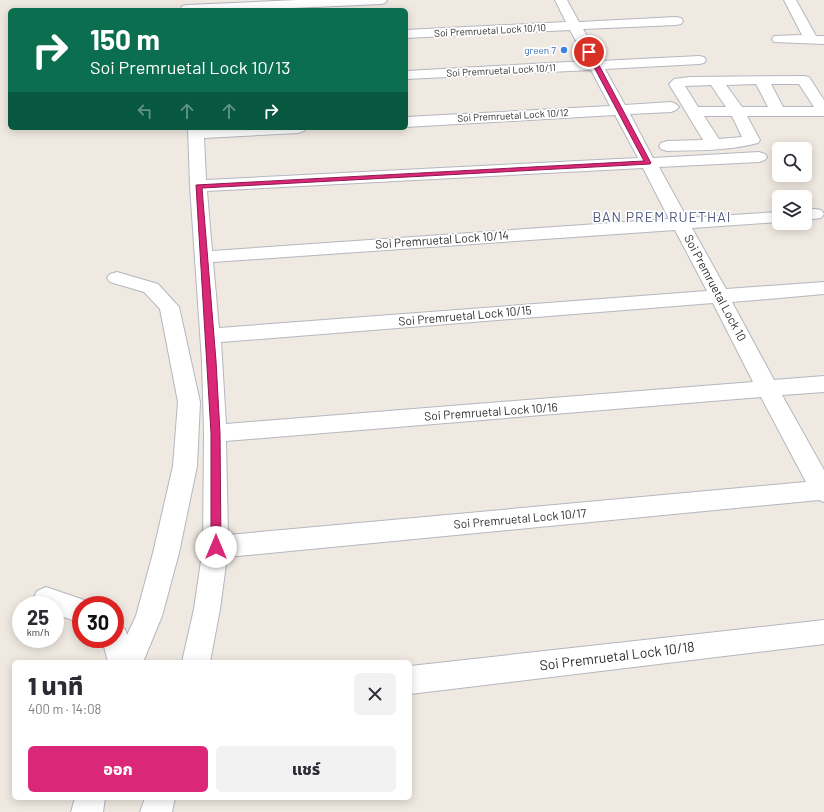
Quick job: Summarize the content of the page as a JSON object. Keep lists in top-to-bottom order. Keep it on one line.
{"streets":{"street":["Soi Premruetal Lock 10/10","Soi Premruetal Lock 10/11","Soi Premruetal Lock 10/12","Soi Premruetal Lock 10/14","Soi Premruetal Lock 10","Soi Premruetal Lock 10/15","Soi Premruetal Lock 10/16","Soi Premruetal Lock 10/17","Soi Premruetal Lock 10/18"]},"crossings":[["Soi Premruetal Lock 10/10","Soi Premruetal Lock 10"],["Soi Premruetal Lock 10/11","Soi Premruetal Lock 10"],["Soi Premruetal Lock 10/12","Soi Premruetal Lock 10"],["Soi Premruetal Lock 10/14","Soi Premruetal Lock 10"],["Soi Premruetal Lock 10","Soi Premruetal Lock 10/15"],["Soi Premruetal Lock 10","Soi Premruetal Lock 10/16"],["Soi Premruetal Lock 10","Soi Premruetal Lock 10/17"]],"districts":["BAN PREM RUETHAI"],"places":["green 7"],"page":{"turn":["150 m","Soi Premruetal Lock 10/13"],"speed":"25 km/h","limit":"30","heading":["1 นาที","400 m · 14:08"],"buttons":["ออก","แชร์"]}}
